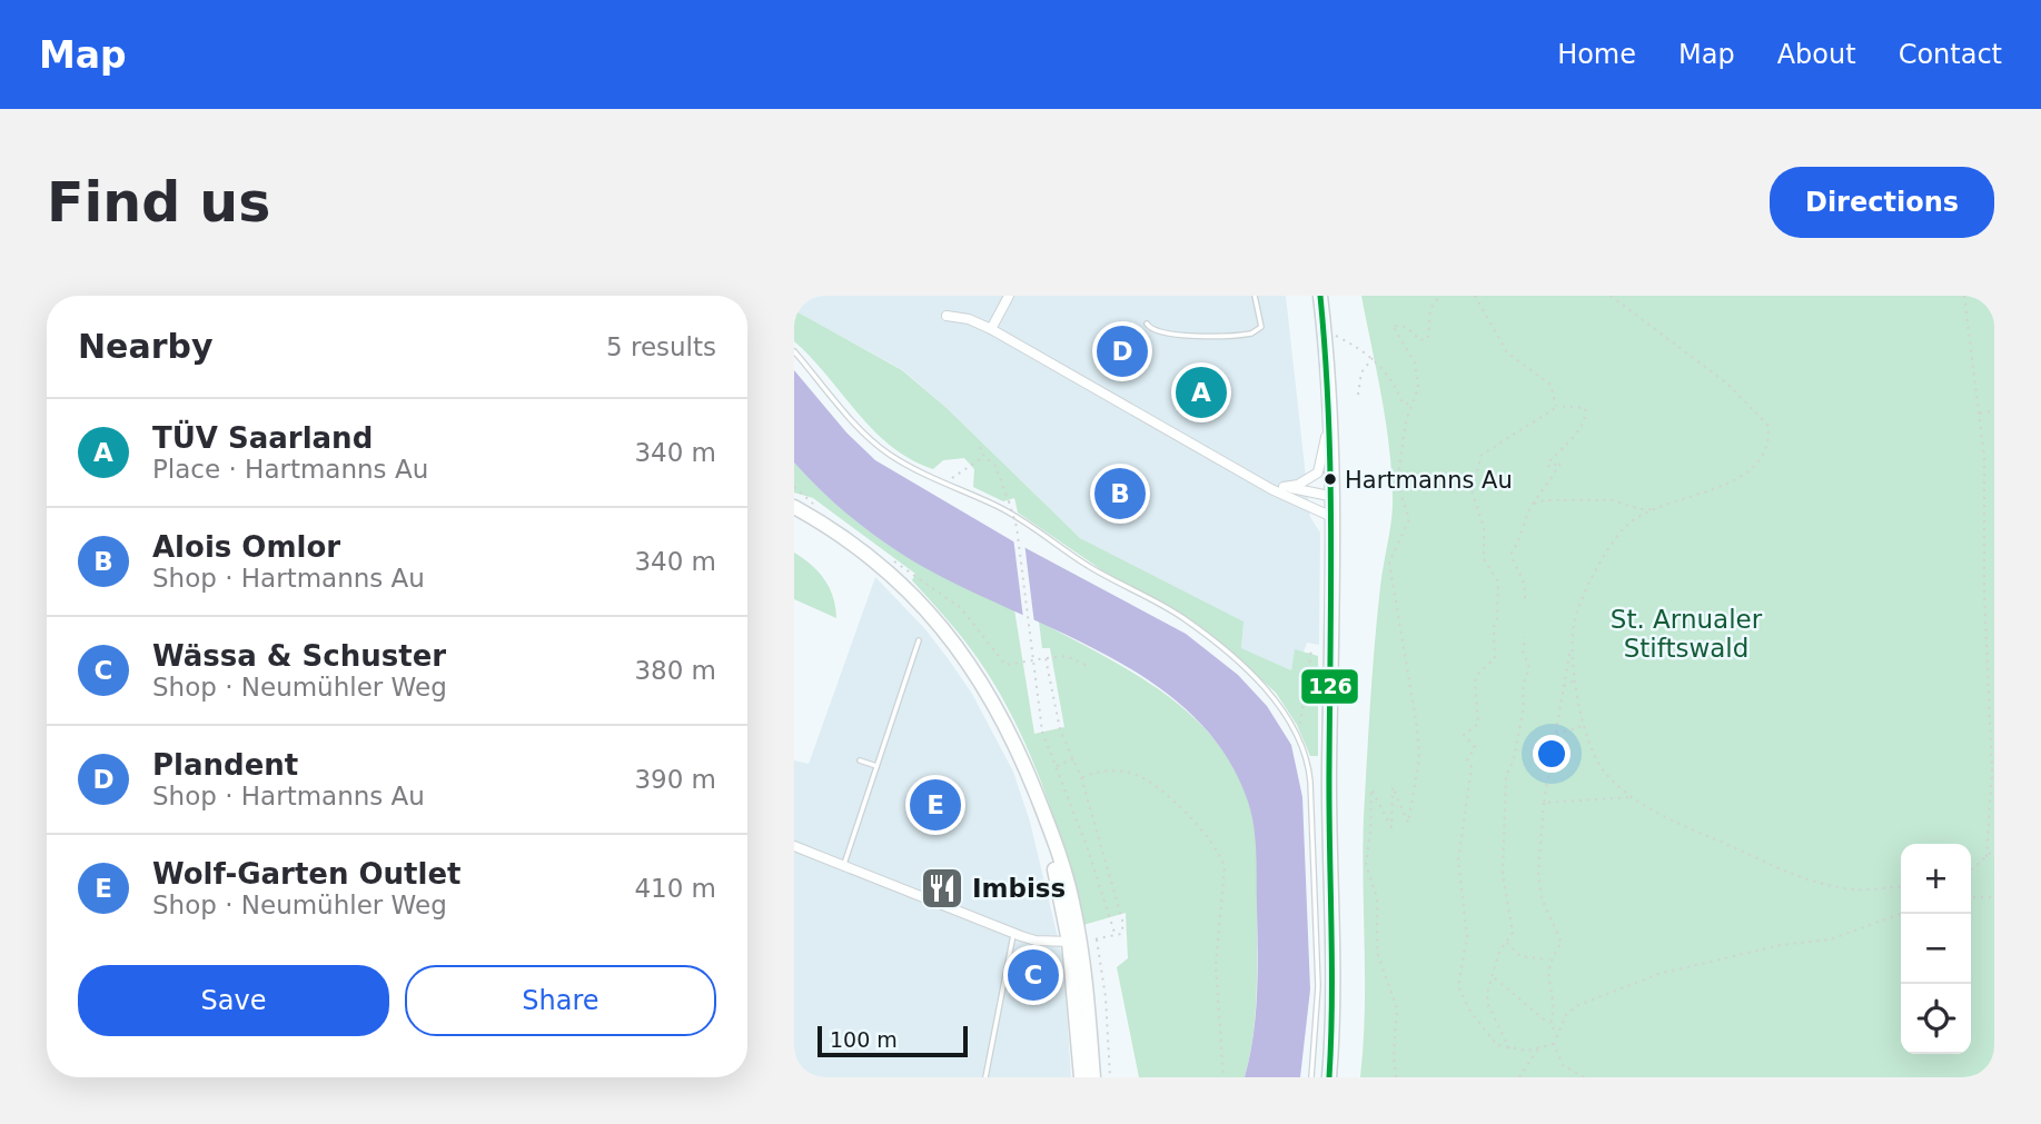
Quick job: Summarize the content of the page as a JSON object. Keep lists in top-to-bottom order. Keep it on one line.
{"parks":["St. Arnualer Stiftswald"],"places":{"other":["Hartmanns Au"],"restaurant":["Imbiss"]},"lines":["transit line 126"],"scale_bar":"100 m","page":{"header":"Map","nav":["Home","Map","About","Contact"],"buttons":["Directions",["Save","Share"]],"title":"Find us","heading":["Nearby","5 results"],"pins":["D","A","B","E","C"],"list":[{"mark":"A","name":"TÜV Saarland","note":"Place · Hartmanns Au","value":"340 m"},{"mark":"B","name":"Alois Omlor","note":"Shop · Hartmanns Au","value":"340 m"},{"mark":"C","name":"Wässa & Schuster","note":"Shop · Neumühler Weg","value":"380 m"},{"mark":"D","name":"Plandent","note":"Shop · Hartmanns Au","value":"390 m"},{"mark":"E","name":"Wolf-Garten Outlet","note":"Shop · Neumühler Weg","value":"410 m"}],"map_buttons":["+","−"],"scale":"100 m"}}
